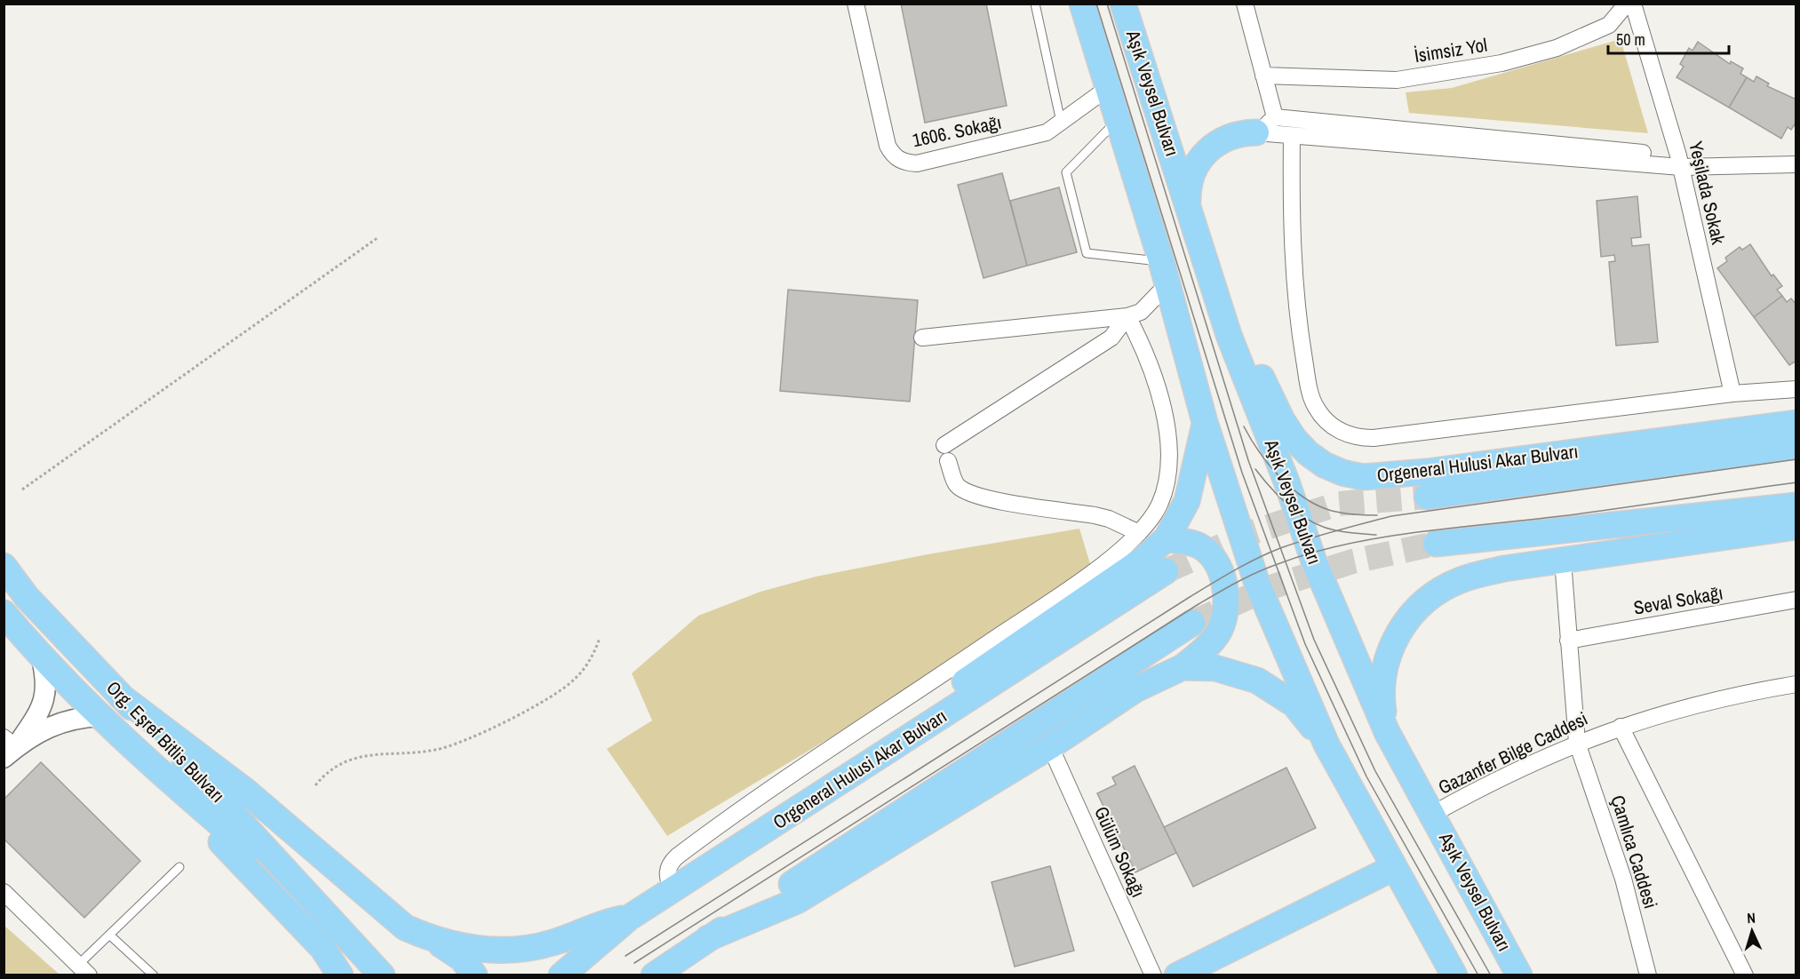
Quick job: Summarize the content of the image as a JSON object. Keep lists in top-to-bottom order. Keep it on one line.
{"streets":{"main road":["Aşık Veysel Bulvarı","Orgeneral Hulusi Akar Bulvarı","Org. Eşref Bitlis Bulvarı"],"street":["İsimsiz Yol","1606. Sokağı","Yeşilada Sokak","Seval Sokağı","Gazanfer Bilge Caddesi","Gülüm Sokağı","Çamlıca Caddesi"]},"crossings":[["Aşık Veysel Bulvarı","Orgeneral Hulusi Akar Bulvarı"],["Aşık Veysel Bulvarı","Gazanfer Bilge Caddesi"],["Seval Sokağı","Çamlıca Caddesi"],["Gazanfer Bilge Caddesi","Çamlıca Caddesi"]],"scale_bar":"50 m","north":"top"}
